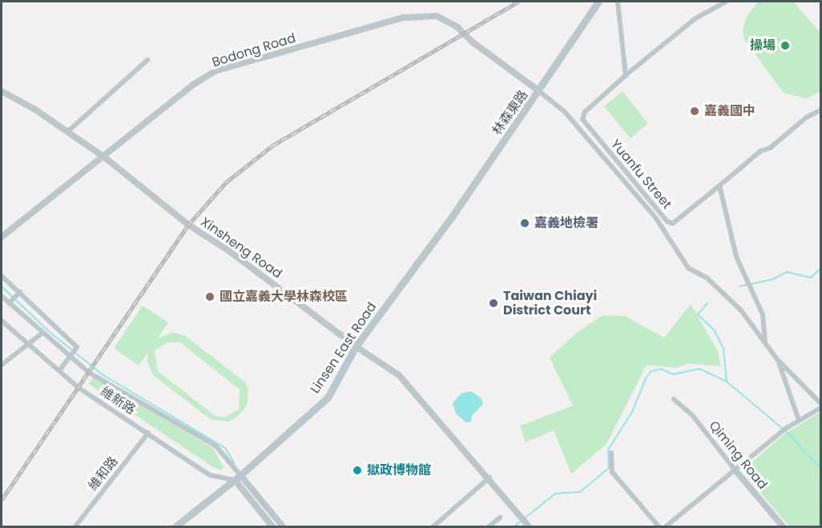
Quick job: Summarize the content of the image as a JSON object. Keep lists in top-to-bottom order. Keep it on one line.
{"streets":{"main road":["林森東路","Linsen East Road"],"street":["Bodong Road","Yuanfu Street","Xinsheng Road","維新路","Qiming Road","維和路"]},"crossings":[["Bodong Road","林森東路"],["Bodong Road","Yuanfu Street"],["Bodong Road","Xinsheng Road"],["Bodong Road","Linsen East Road"],["林森東路","Yuanfu Street"],["林森東路","Linsen East Road"],["Yuanfu Street","Linsen East Road"],["Xinsheng Road","Linsen East Road"],["Linsen East Road","維新路"],["維新路","維和路"]],"places":["操場","嘉義國中","嘉義地檢署","國立嘉義大學林森校區","Taiwan Chiayi District Court","獄政博物館"]}
